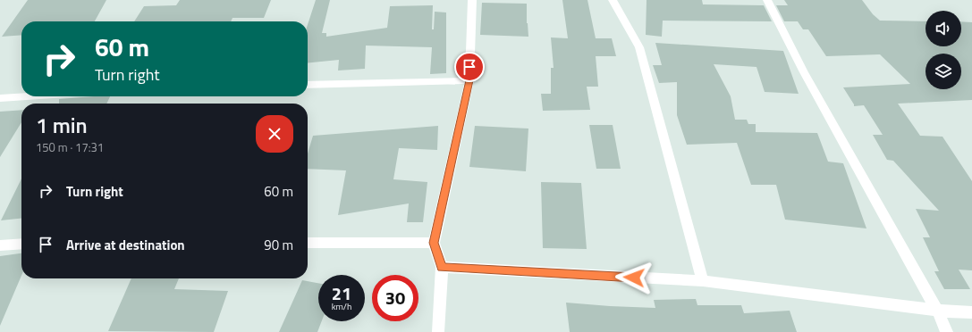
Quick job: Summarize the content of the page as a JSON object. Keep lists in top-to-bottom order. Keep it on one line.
{"page":{"turn":["60 m","Turn right"],"heading":["1 min","150 m · 17:31"],"list":[{"name":"Turn right","value":"60 m"},{"name":"Arrive at destination","value":"90 m"}],"speed":"21 km/h","limit":"30"}}
